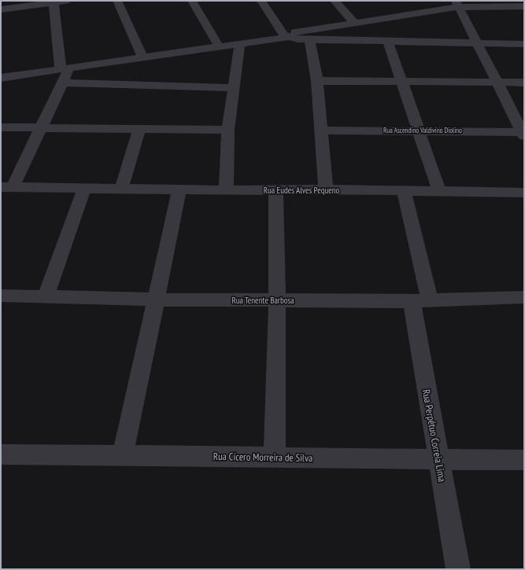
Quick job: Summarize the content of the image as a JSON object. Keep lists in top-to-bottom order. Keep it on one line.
{"streets":{"street":["Rua Ascendino Valdivino Diolino","Rua Eudes Alves Pequeno","Rua Tenente Barbosa","Rua Perpétuo Correia Lima","Rua Cícero Morreira de Silva"]},"crossings":[["Rua Eudes Alves Pequeno","Rua Perpétuo Correia Lima"],["Rua Tenente Barbosa","Rua Perpétuo Correia Lima"],["Rua Perpétuo Correia Lima","Rua Cícero Morreira de Silva"]]}
